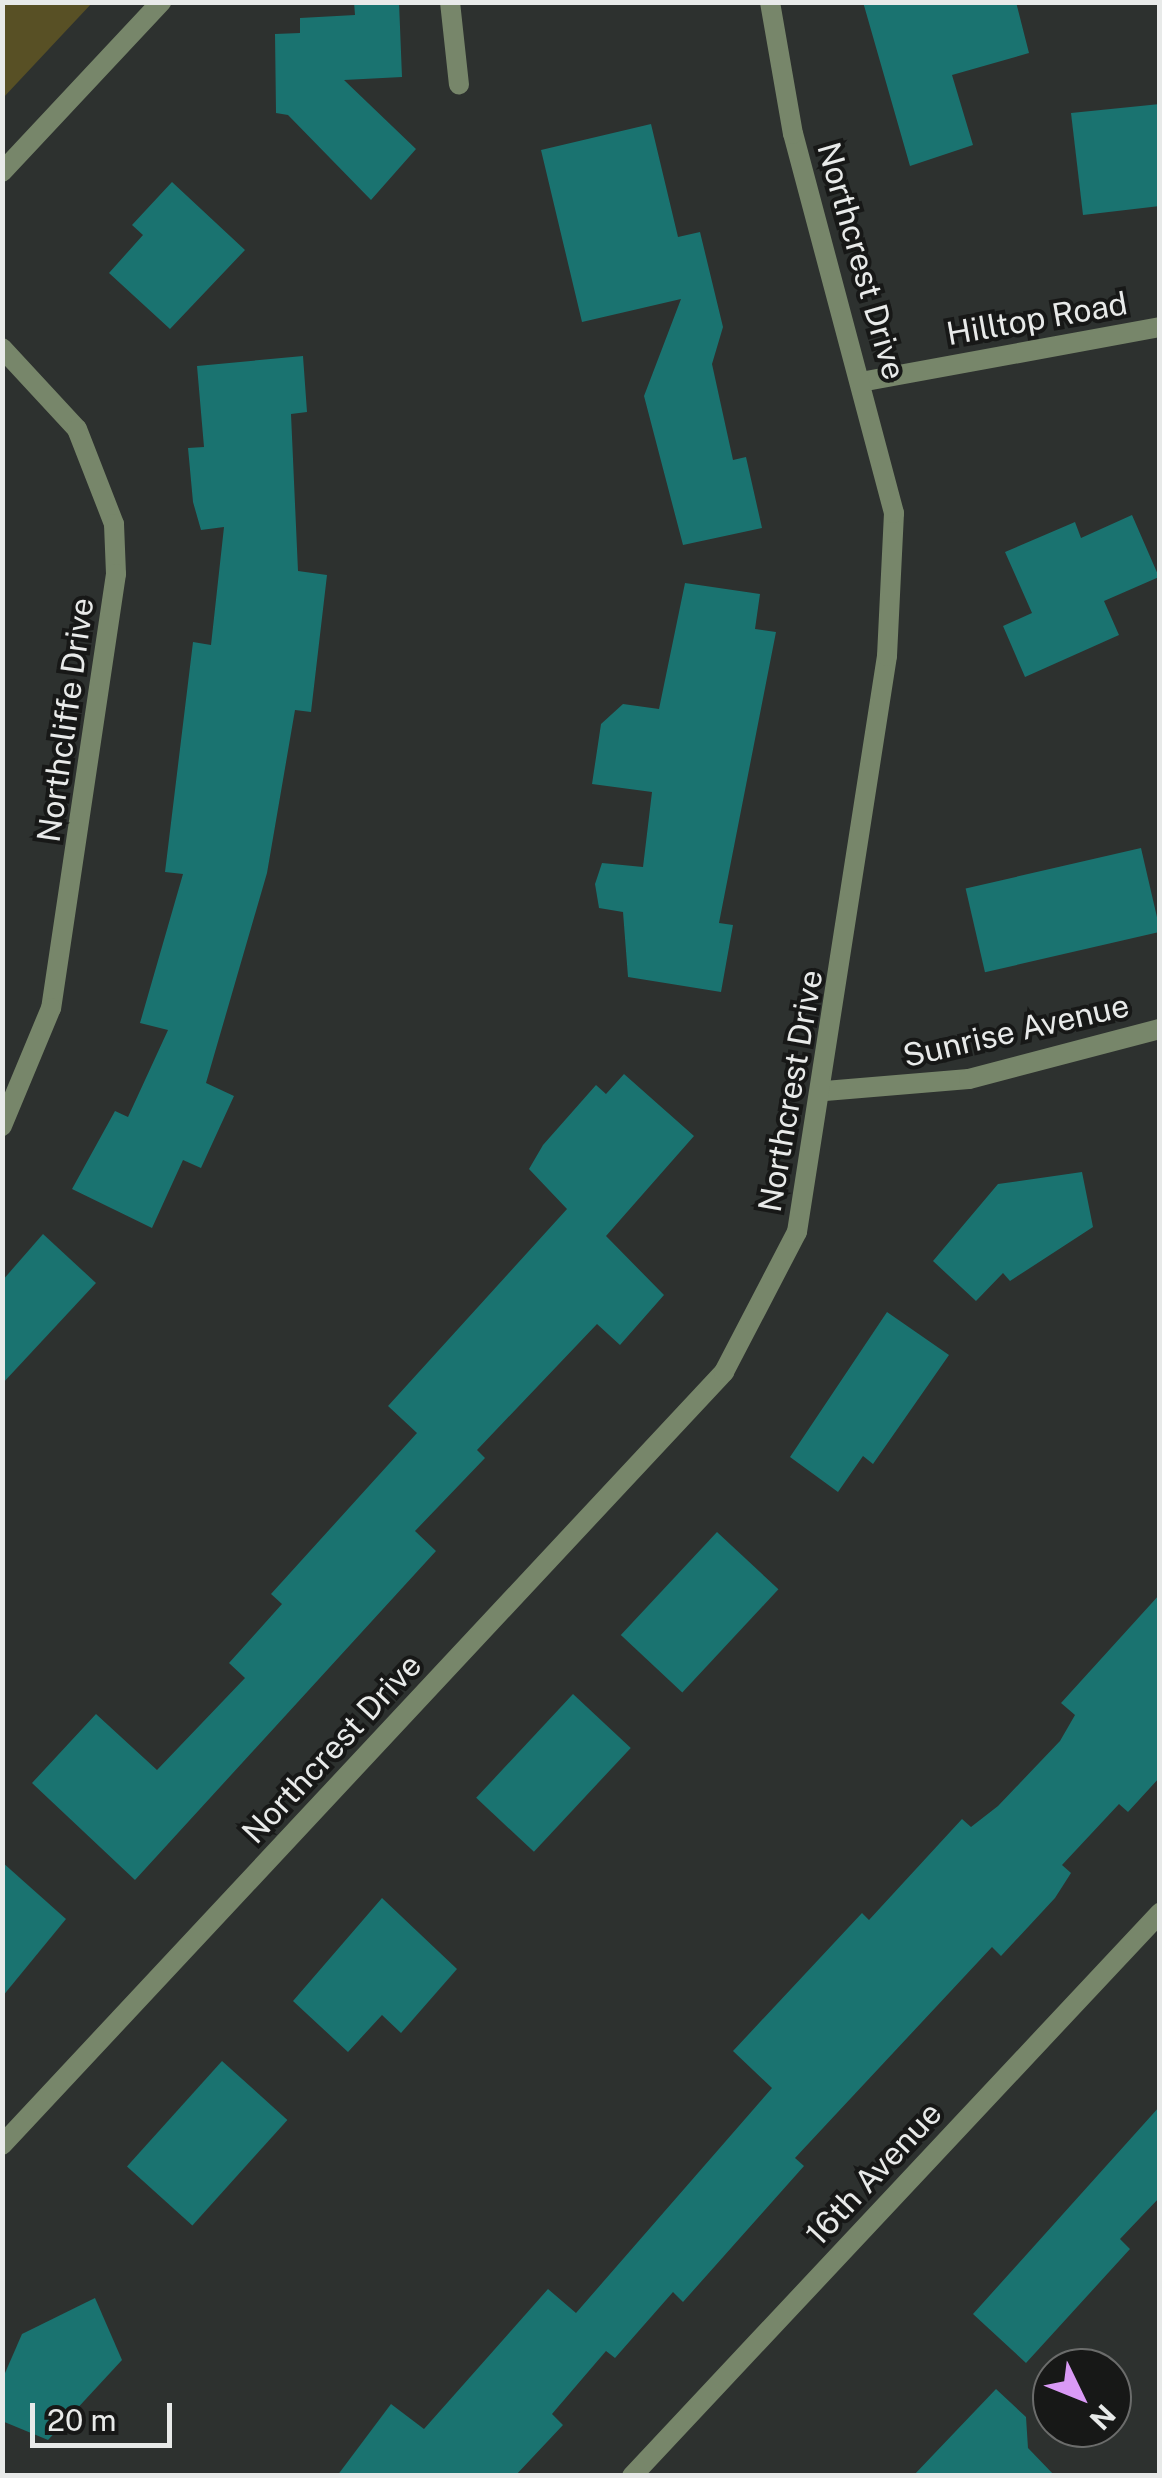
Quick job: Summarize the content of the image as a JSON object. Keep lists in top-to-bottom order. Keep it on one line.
{"streets":{"street":["Northcrest Drive","Hilltop Road","Northcliffe Drive","Sunrise Avenue","16th Avenue"]},"crossings":[["Northcrest Drive","Hilltop Road"],["Northcrest Drive","Sunrise Avenue"]],"scale_bar":"20 m","north":"bottom right"}
